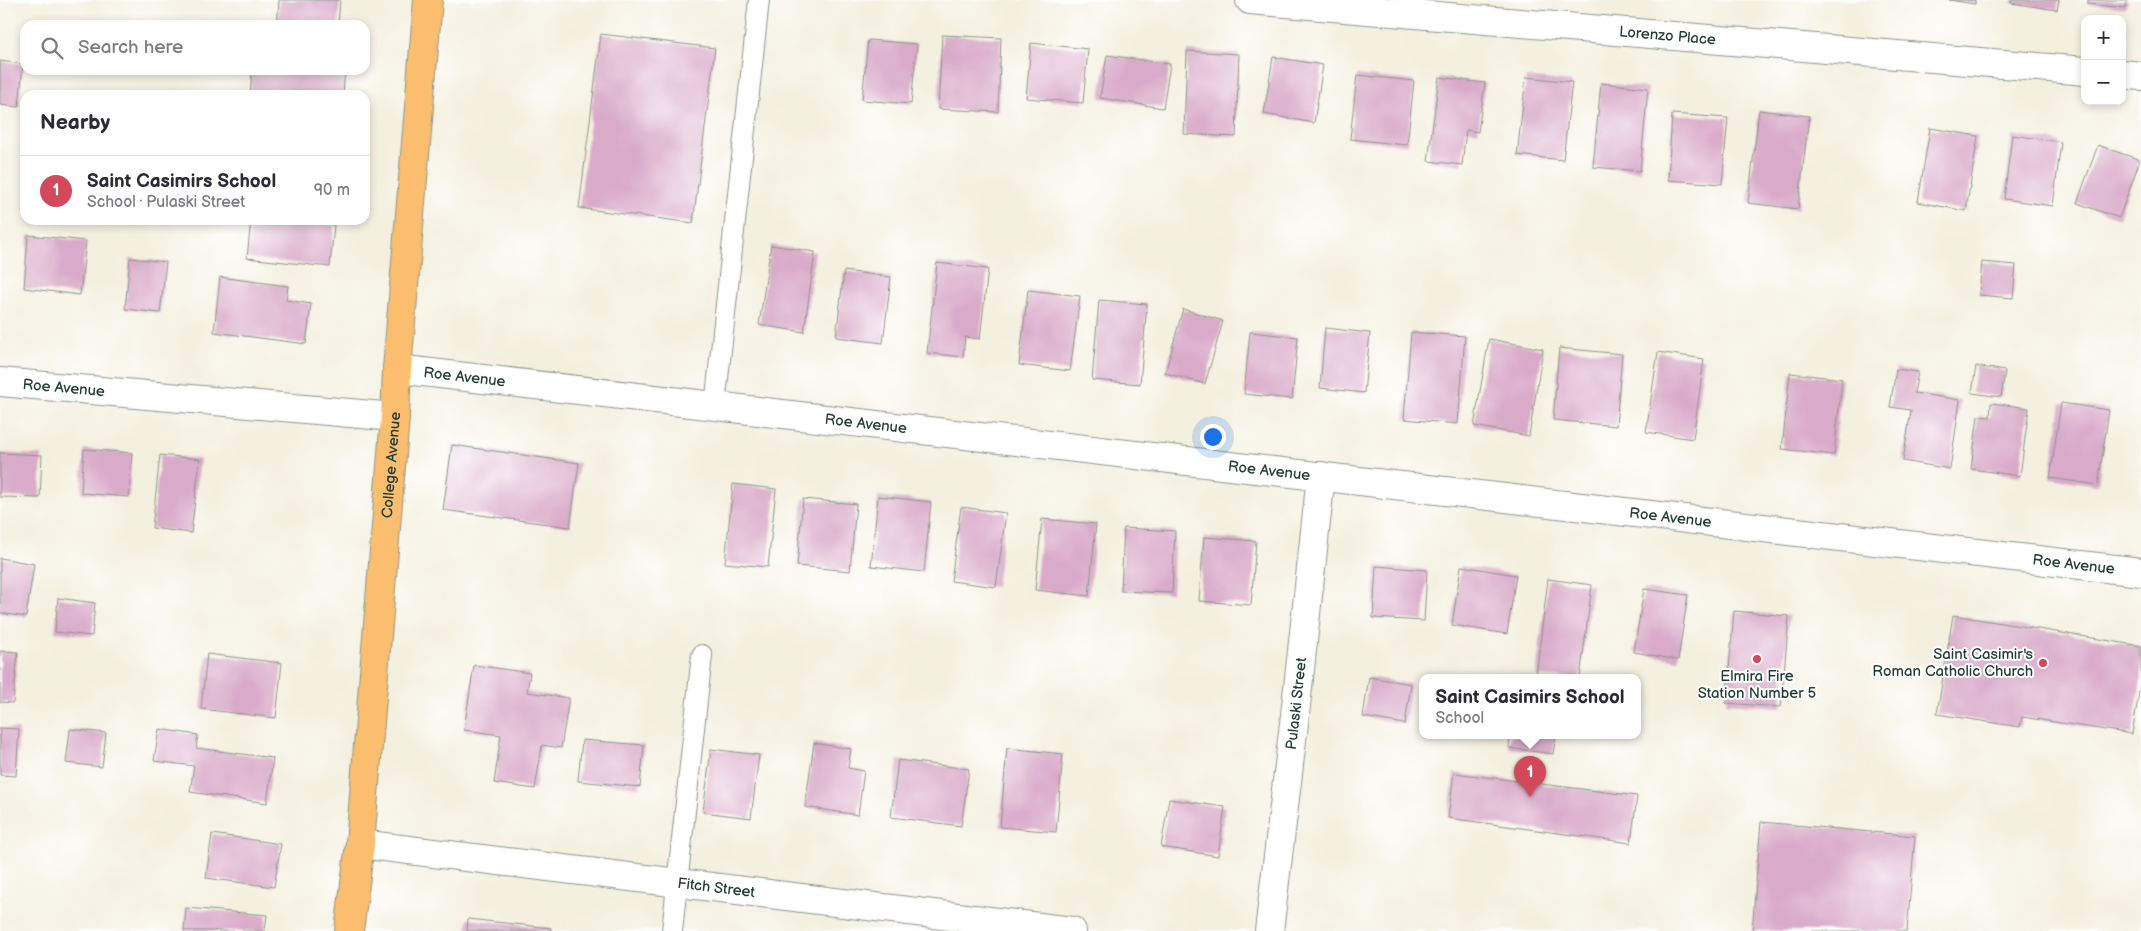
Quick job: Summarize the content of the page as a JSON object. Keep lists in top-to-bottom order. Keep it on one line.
{"streets":{"main road":["College Avenue"],"street":["Lorenzo Place","Roe Avenue","Pulaski Street","Fitch Street"]},"crossings":[["Roe Avenue","College Avenue"],["Roe Avenue","Pulaski Street"],["College Avenue","Fitch Street"]],"places":["Elmira Fire Station Number 5","Saint Casimir's Roman Catholic Church"],"page":{"map_buttons":["+","−"],"search":"Search here","heading":"Nearby","list":[{"mark":"1","name":"Saint Casimirs School","note":"School · Pulaski Street","value":"90 m"}],"popup":["Saint Casimirs School","School"],"pins":"1"}}
